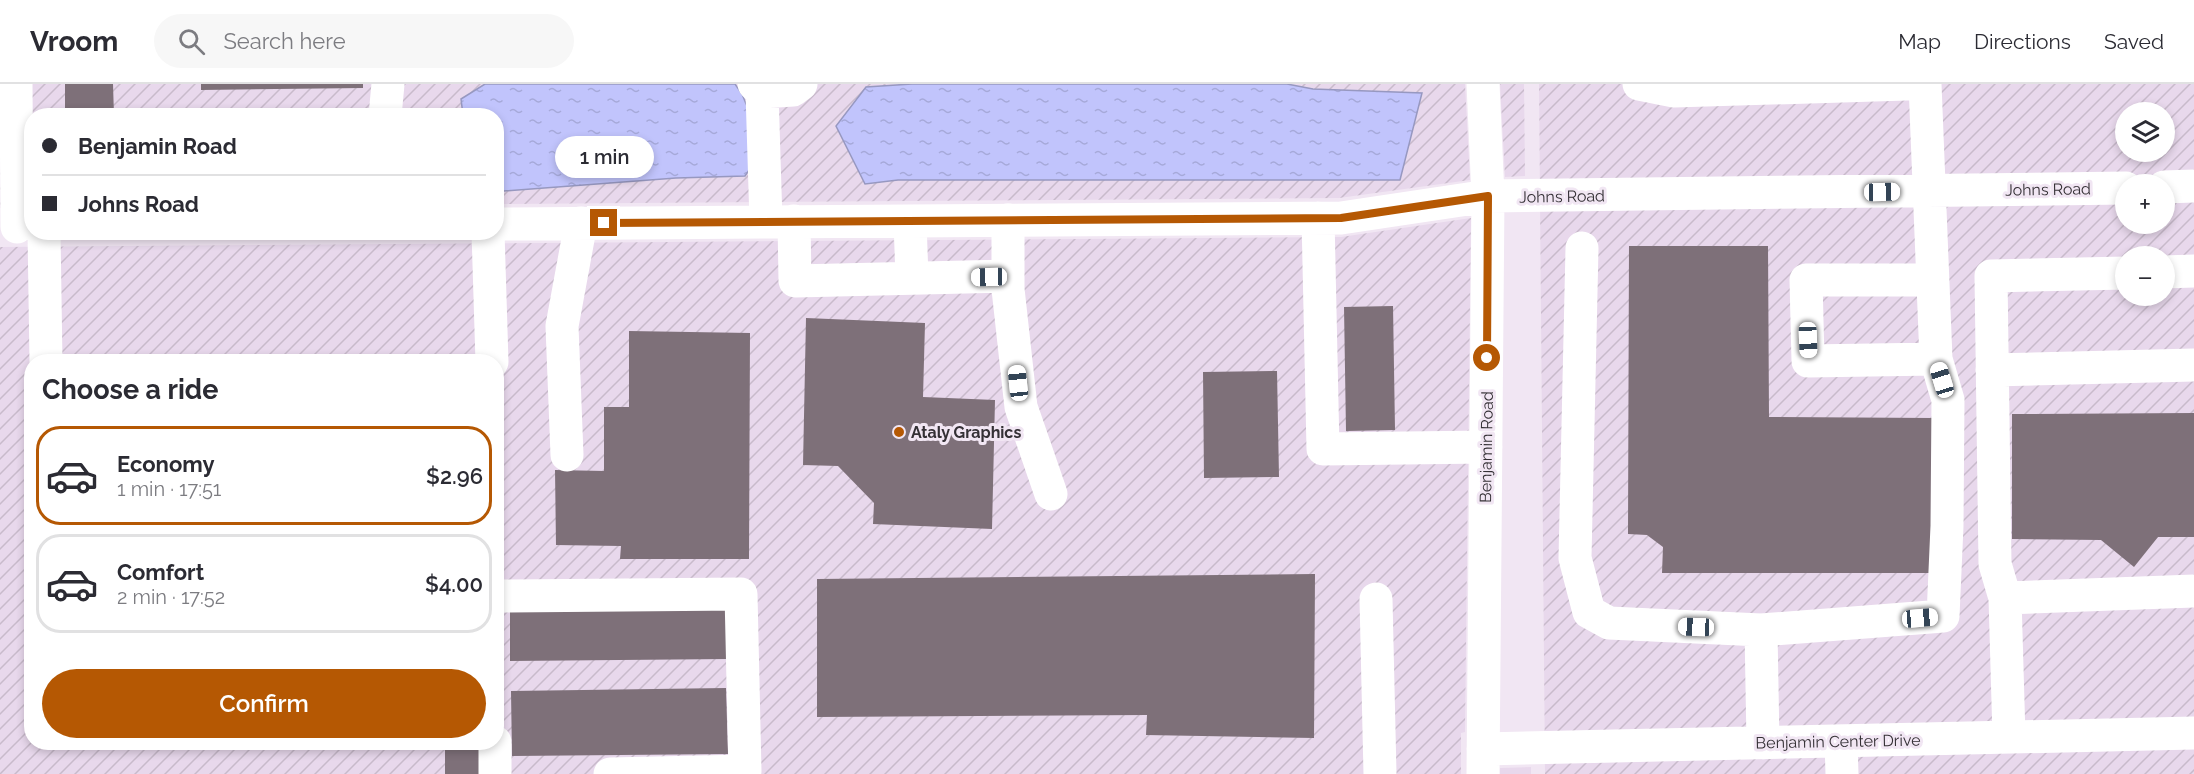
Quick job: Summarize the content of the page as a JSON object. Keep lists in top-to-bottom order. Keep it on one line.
{"streets":{"street":["Johns Road","Benjamin Road","Benjamin Center Drive"]},"crossings":[["Johns Road","Benjamin Road"],["Benjamin Road","Benjamin Center Drive"]],"places":["Ataly Graphics"],"page":{"header":"Vroom","search":"Search here","nav":["Map","Directions","Saved"],"map_buttons":["+","−"],"banner":["Benjamin Road","Johns Road"],"bubble":"1 min","heading":"Choose a ride","list":[{"name":"Economy","note":"1 min · 17:51","value":"$2.96"},{"name":"Comfort","note":"2 min · 17:52","value":"$4.00"}],"buttons":"Confirm"}}
